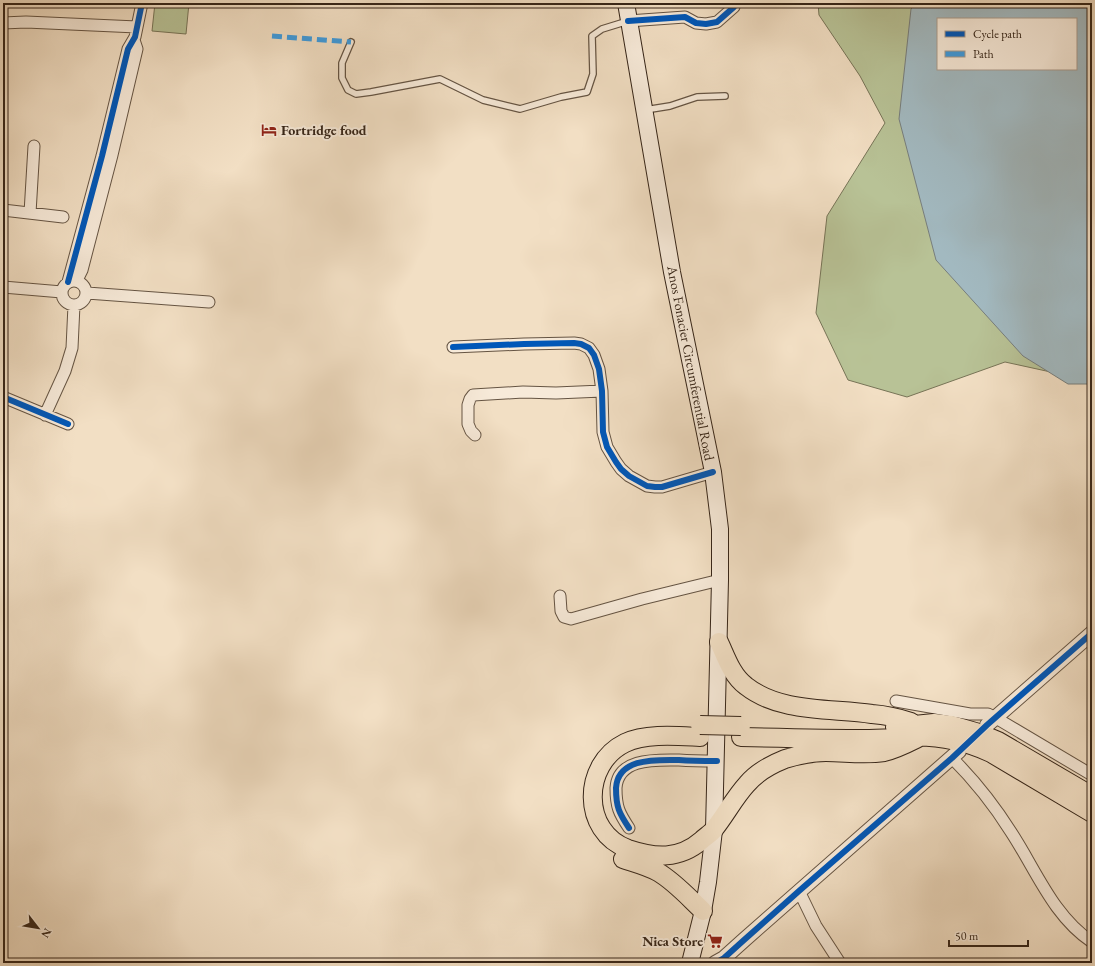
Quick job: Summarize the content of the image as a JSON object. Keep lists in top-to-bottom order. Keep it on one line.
{"streets":{"main road":["Anos Fonacier Circumferential Road"]},"places":{"hotel":["Fortridge food"],"supermarket":["Nica Store"]},"legend":["Cycle path","Path"],"scale_bar":"50 m","north":"bottom right"}
